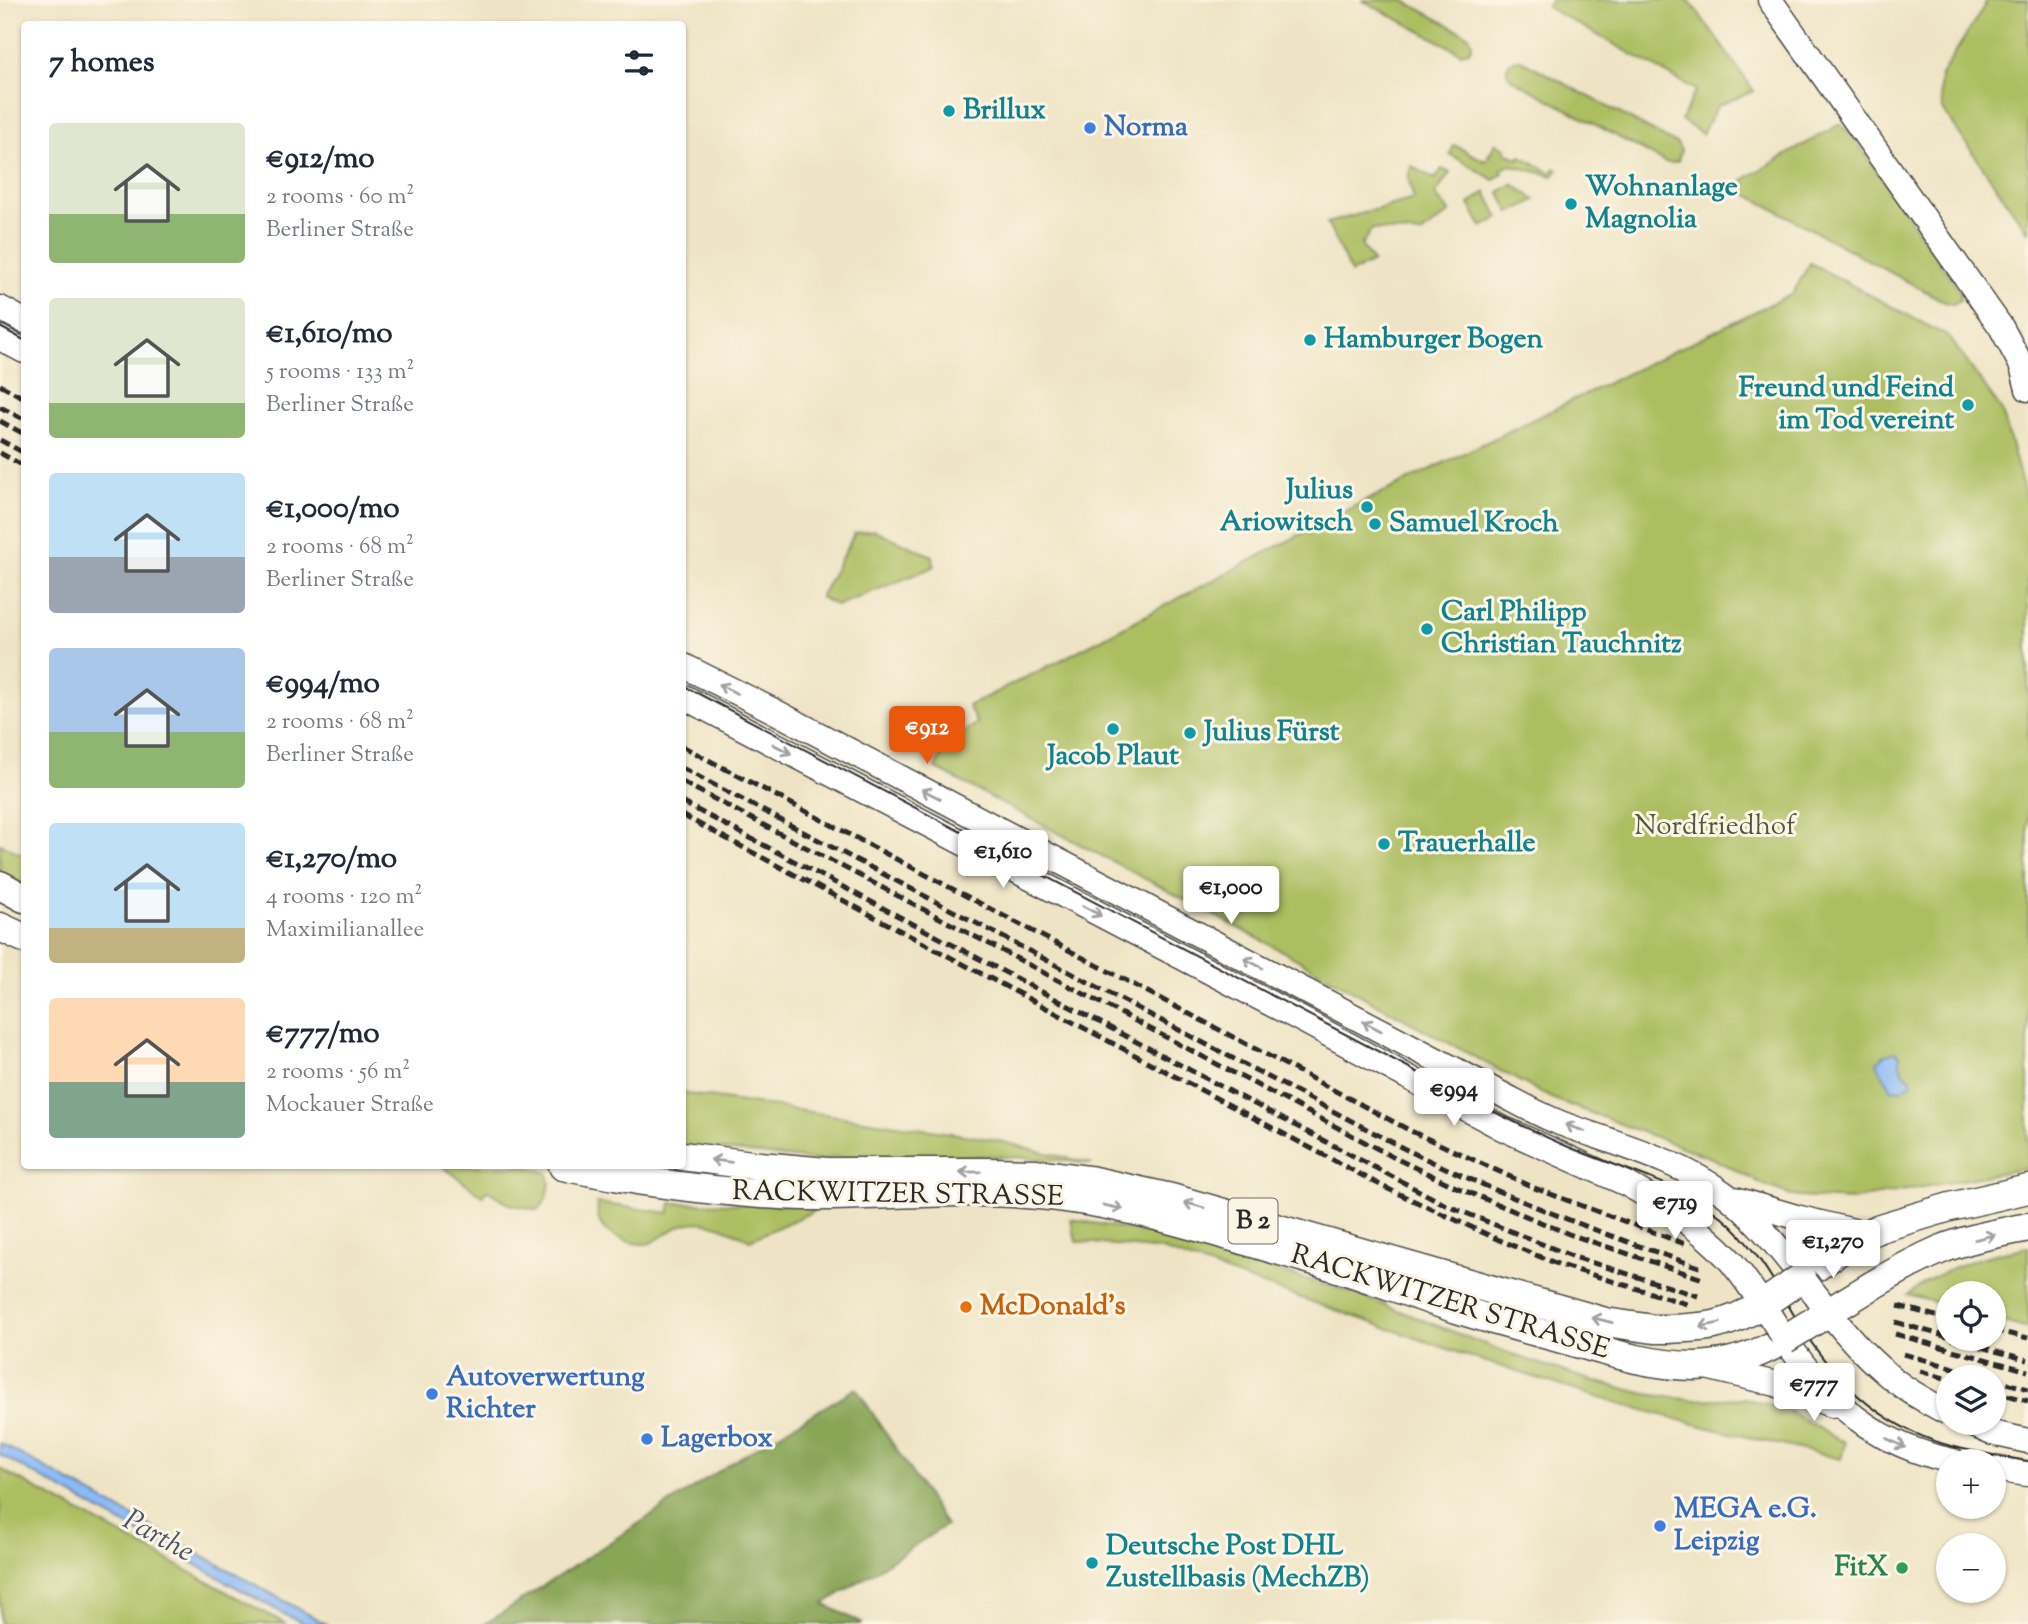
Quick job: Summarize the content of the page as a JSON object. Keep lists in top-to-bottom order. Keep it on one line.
{"streets":{"main road":["RACKWITZER STRASSE","B 2"]},"crossings":[["RACKWITZER STRASSE","B 2"]],"water":["Parthe"],"parks":["Nordfriedhof"],"places":["Brillux","Norma","Wohnanlage Magnolia","Hamburger Bogen","Freund und Feind im Tod vereint","Julius Ariowitsch","Samuel Kroch","Carl Philipp Christian Tauchnitz","Jacob Plaut","Julius Fürst","Trauerhalle","McDonald's","Autoverwertung Richter","Lagerbox","MEGA e.G. Leipzig","Deutsche Post DHL Zustellbasis (MechZB)","FitX"],"page":{"heading":"7 homes","list":[{"name":"€912/mo","note":"2 rooms · 60 m² · Berliner Straße"},{"name":"€1,610/mo","note":"5 rooms · 133 m² · Berliner Straße"},{"name":"€1,000/mo","note":"2 rooms · 68 m² · Berliner Straße"},{"name":"€994/mo","note":"2 rooms · 68 m² · Berliner Straße"},{"name":"€1,270/mo","note":"4 rooms · 120 m² · Maximilianallee"},{"name":"€777/mo","note":"2 rooms · 56 m² · Mockauer Straße"}],"price":["€912","€1,610","€1,000","€994","€719","€1,270","€777"],"map_buttons":["+","−"]}}
